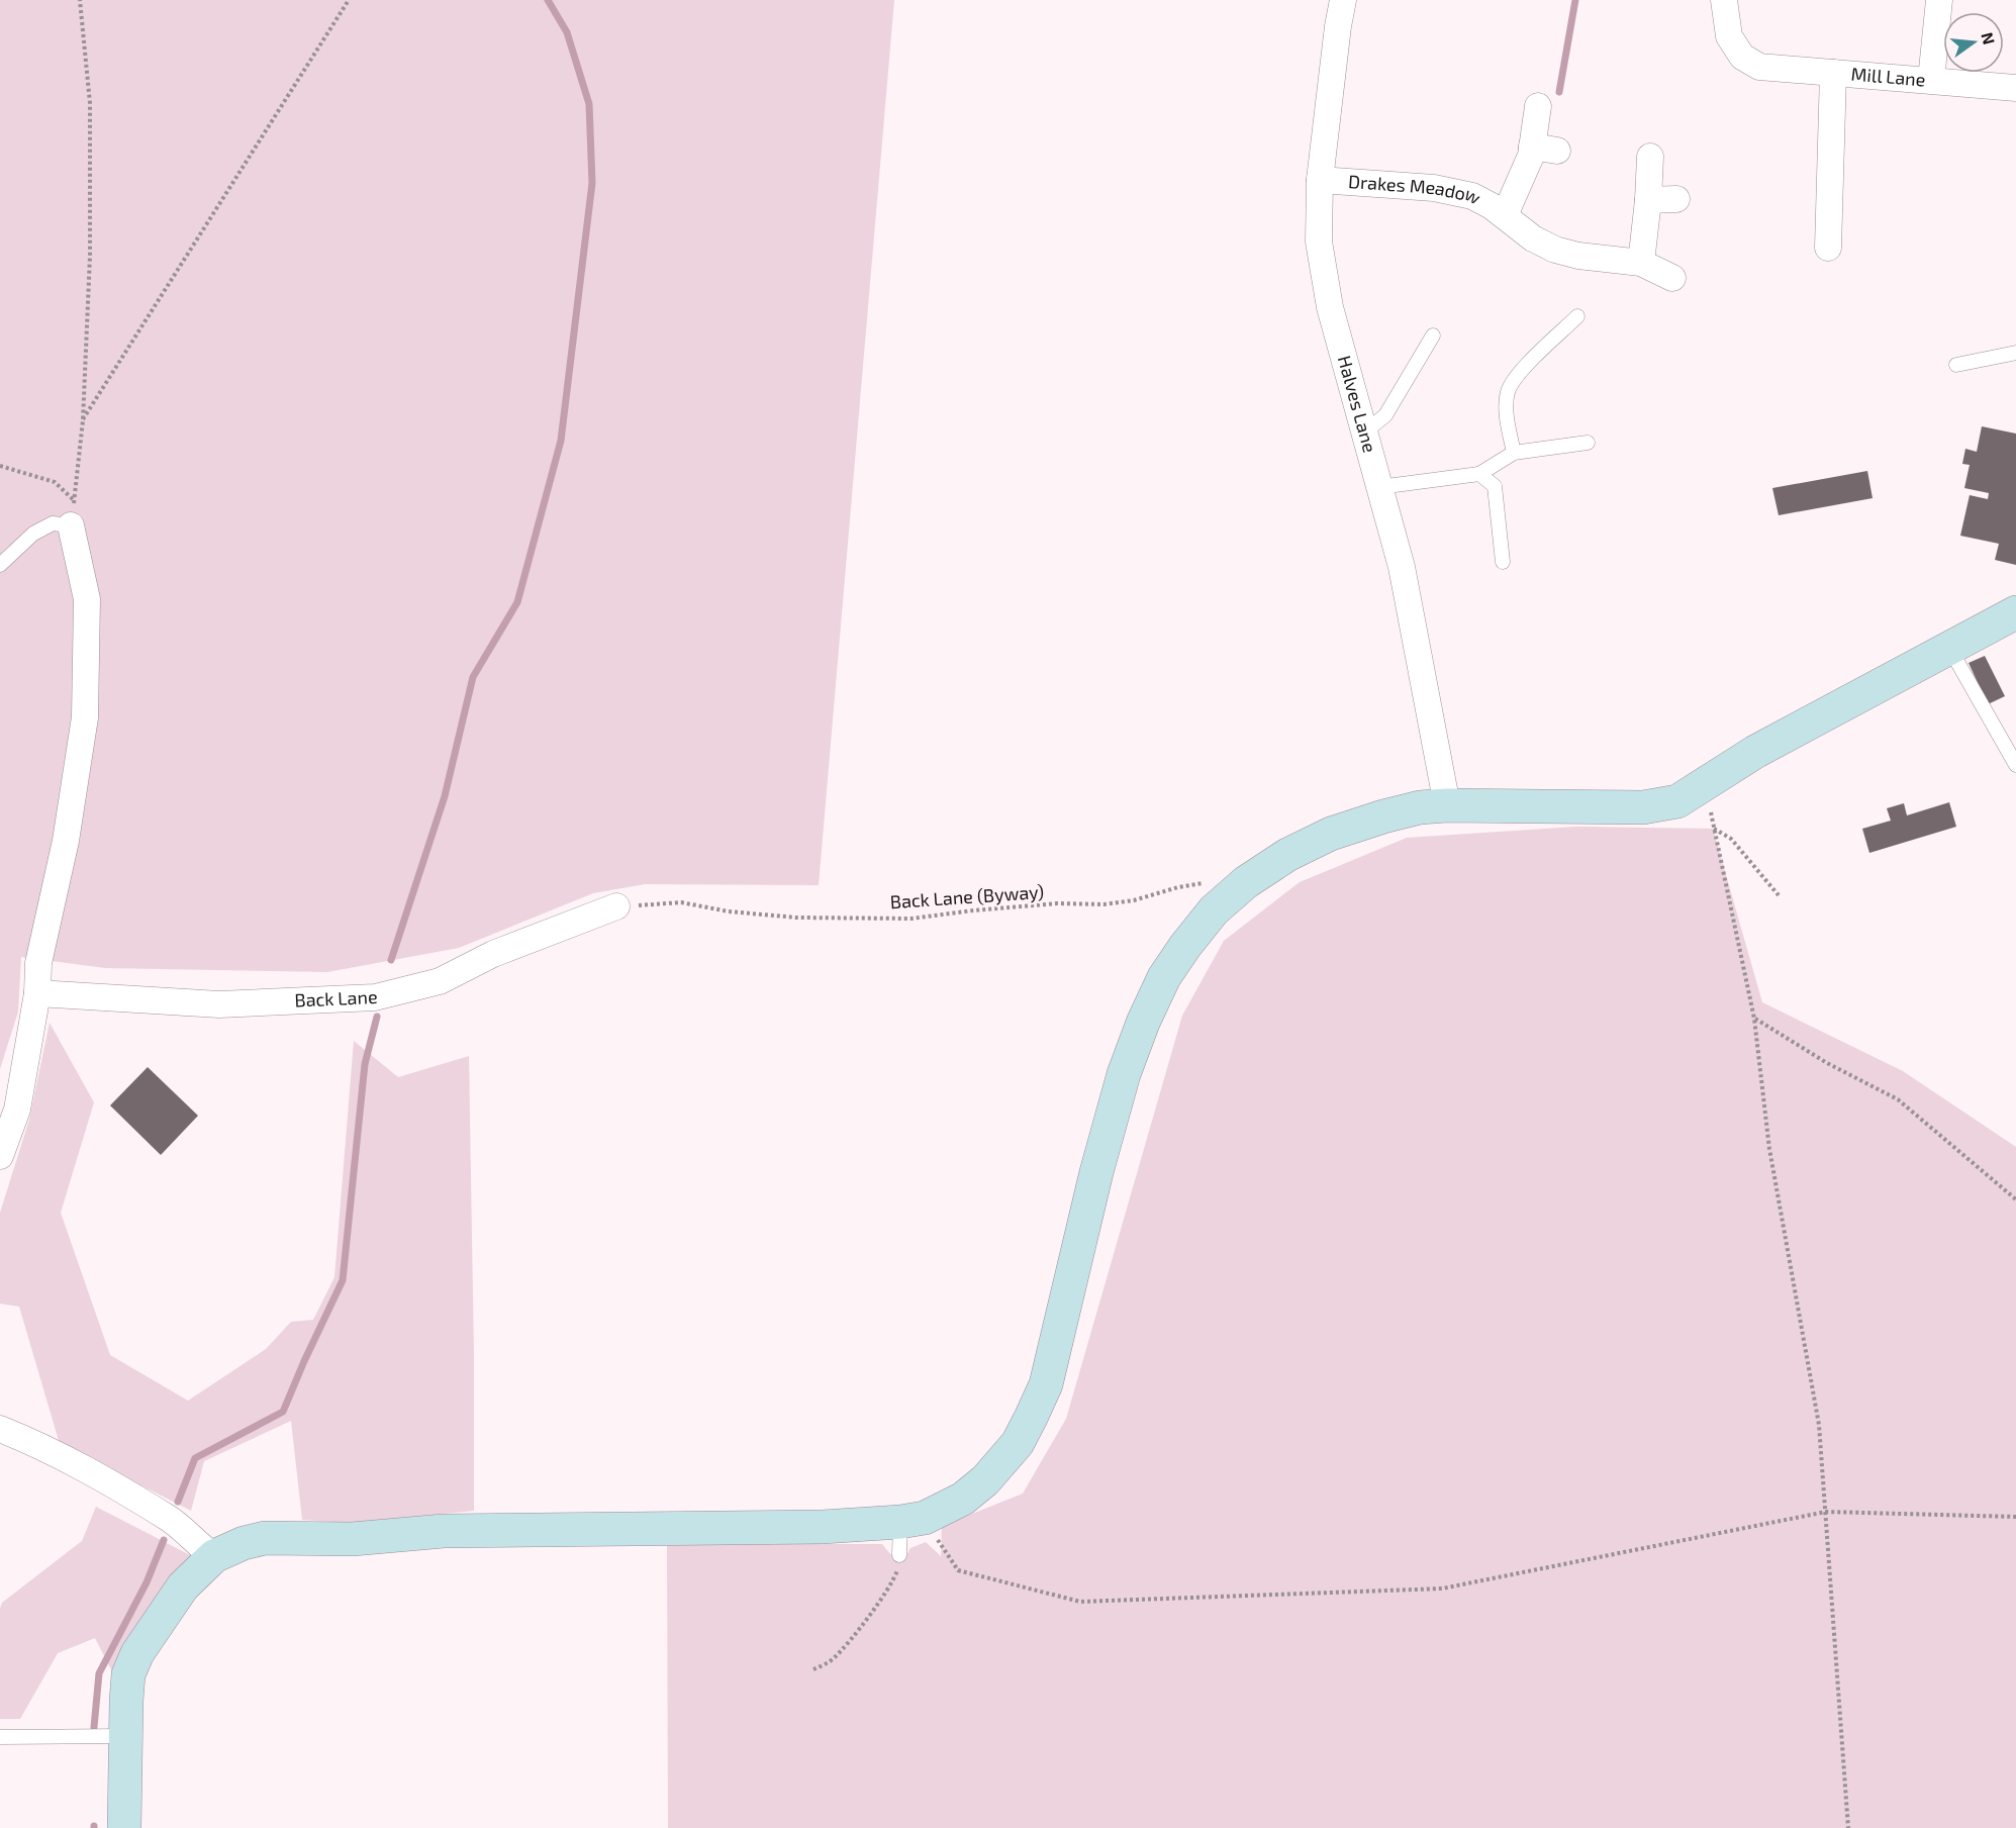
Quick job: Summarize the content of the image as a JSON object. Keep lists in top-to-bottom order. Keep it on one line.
{"streets":{"street":["Mill Lane","Drakes Meadow","Halves Lane","Back Lane"],"path":["Back Lane (Byway)"]},"crossings":[["Drakes Meadow","Halves Lane"],["Back Lane (Byway)","Back Lane"]],"north":"right"}
